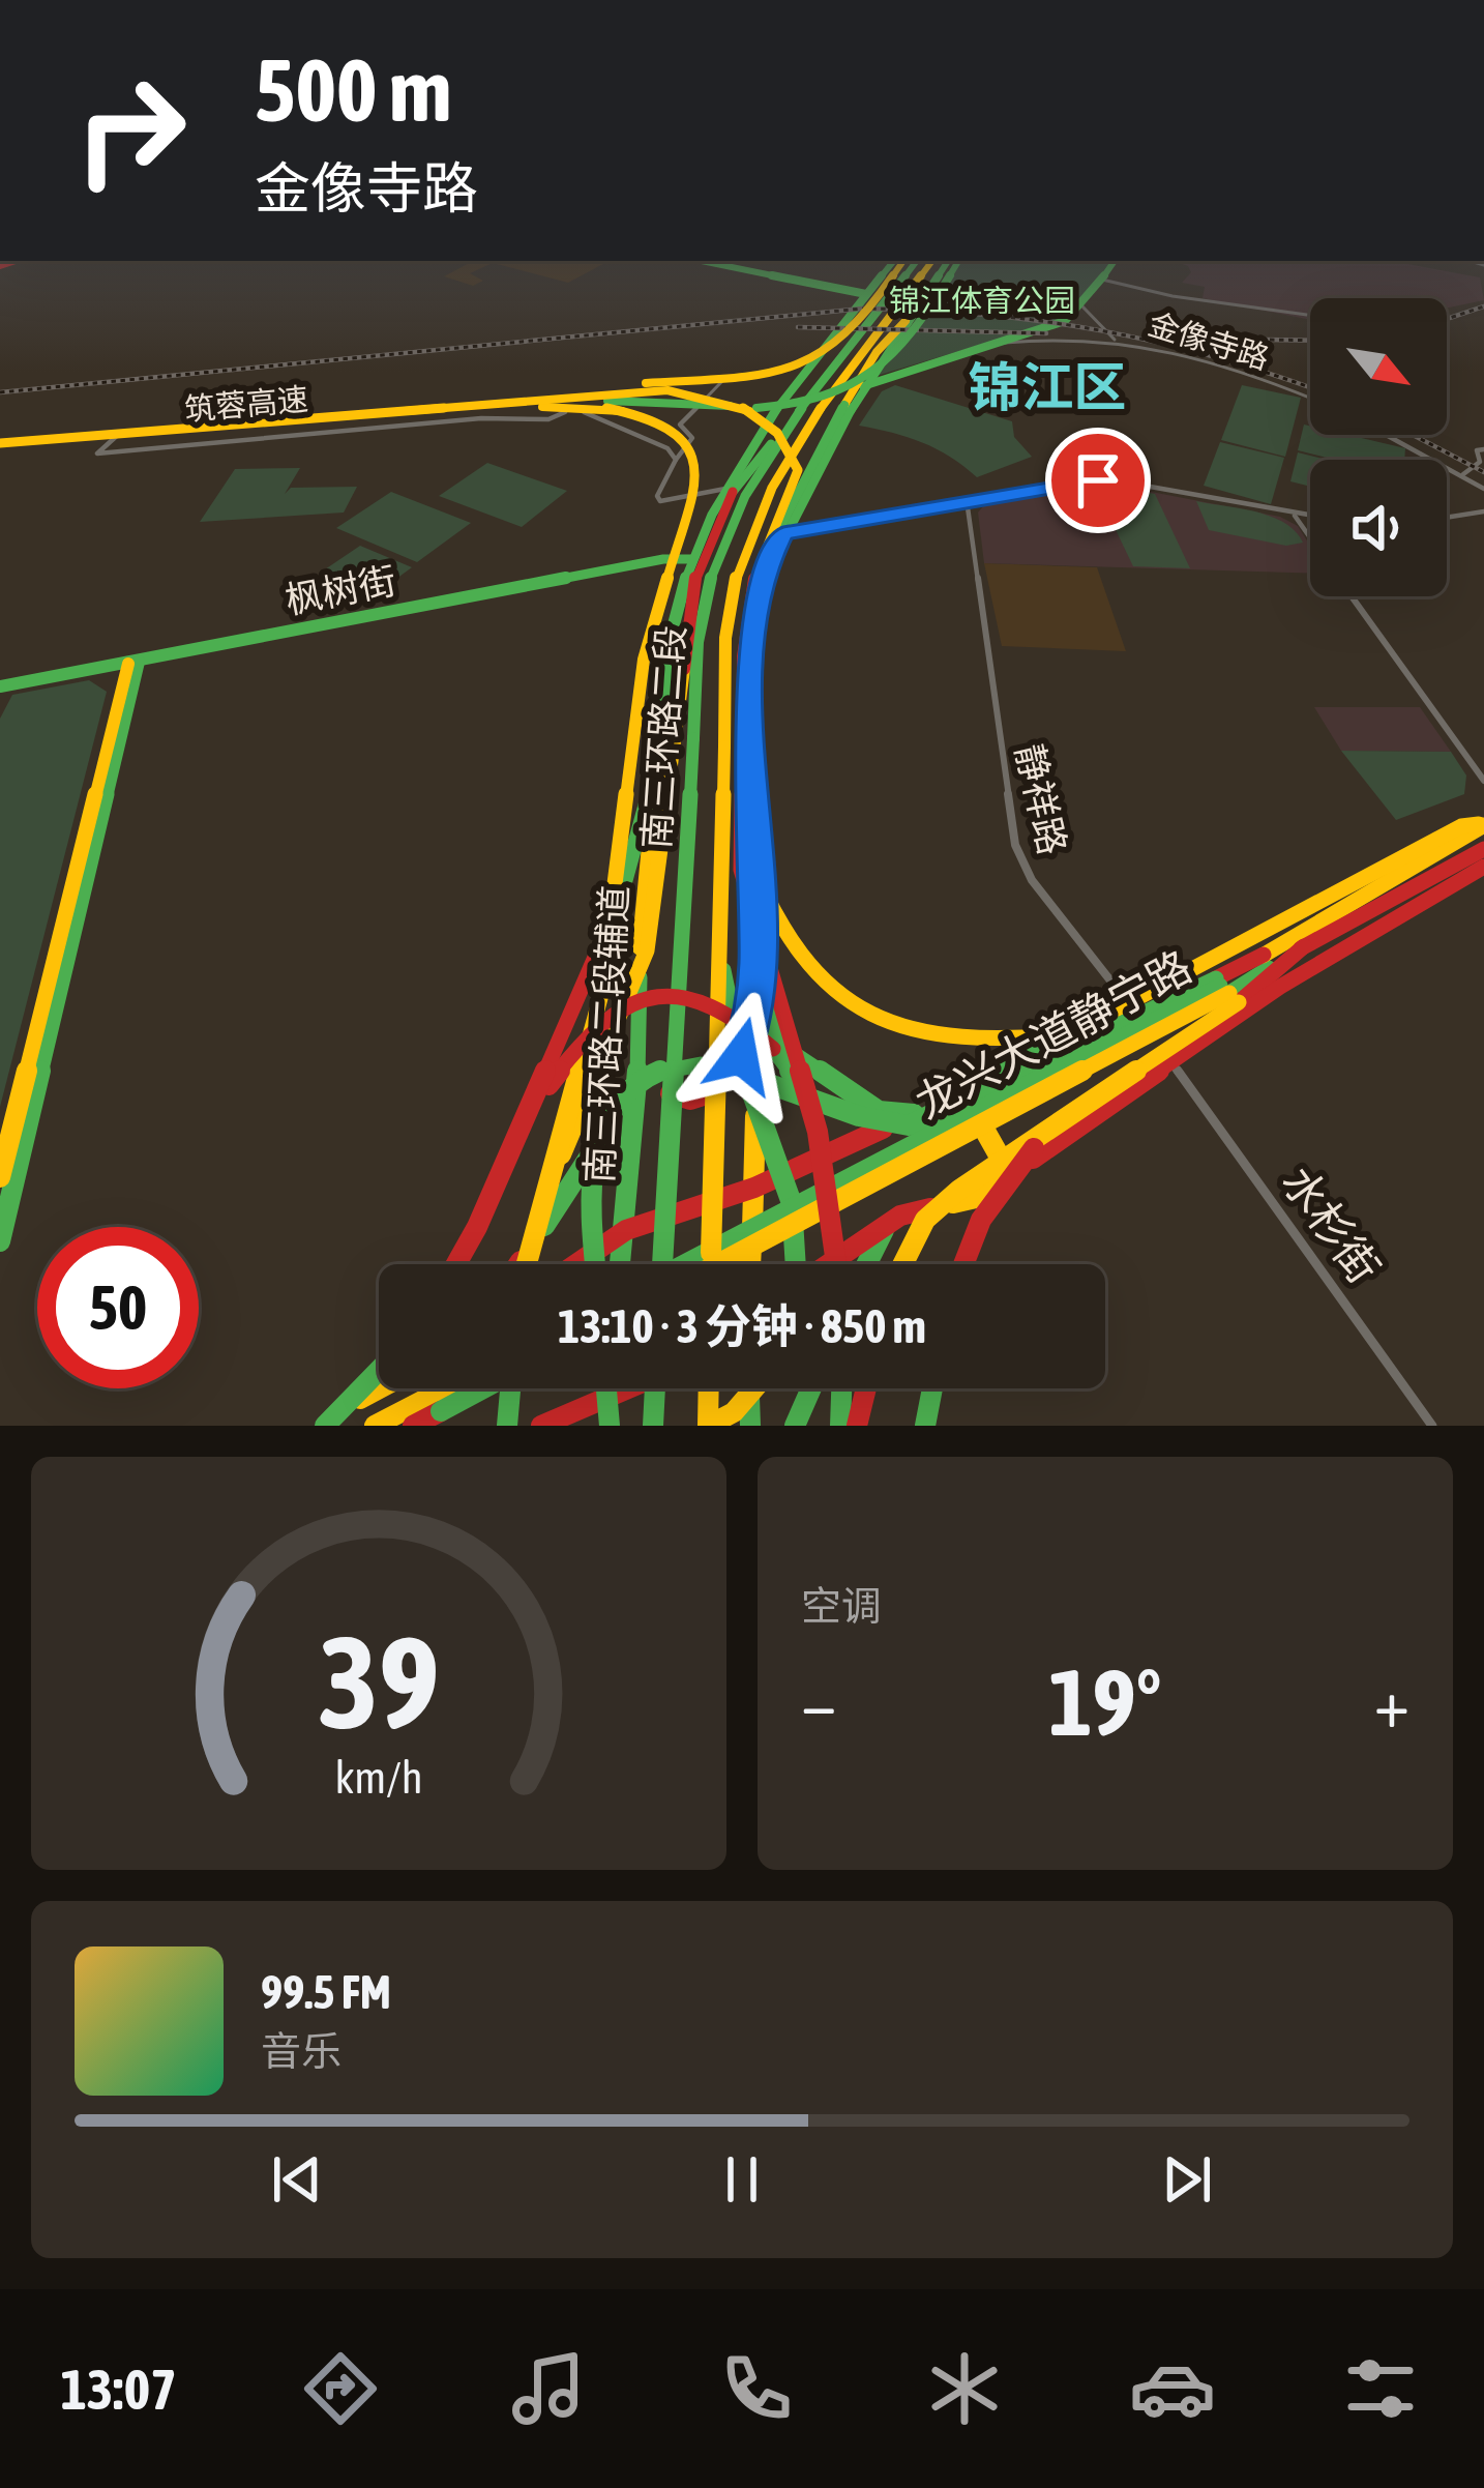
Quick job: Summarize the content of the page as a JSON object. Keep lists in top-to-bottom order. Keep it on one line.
{"streets":{"main road":["筑蓉高速","枫树街","南三环路二段","南三环路二段辅道","龙兴大道静宁路"],"street":["金像寺路","静祥路","水杉街"]},"crossings":[["枫树街","南三环路二段辅道"],["静祥路","水杉街"]],"districts":["锦江区"],"parks":["锦江体育公园"],"north":"bottom right","page":{"turn":["500 m","金像寺路"],"limit":"50","trip":"13:10 · 3 分钟 · 850 m","tile":"空调","heat":["−","19°","+"],"song":["99.5 FM","音乐"],"tabs":"13:07","gauge":["39","km/h"]}}
